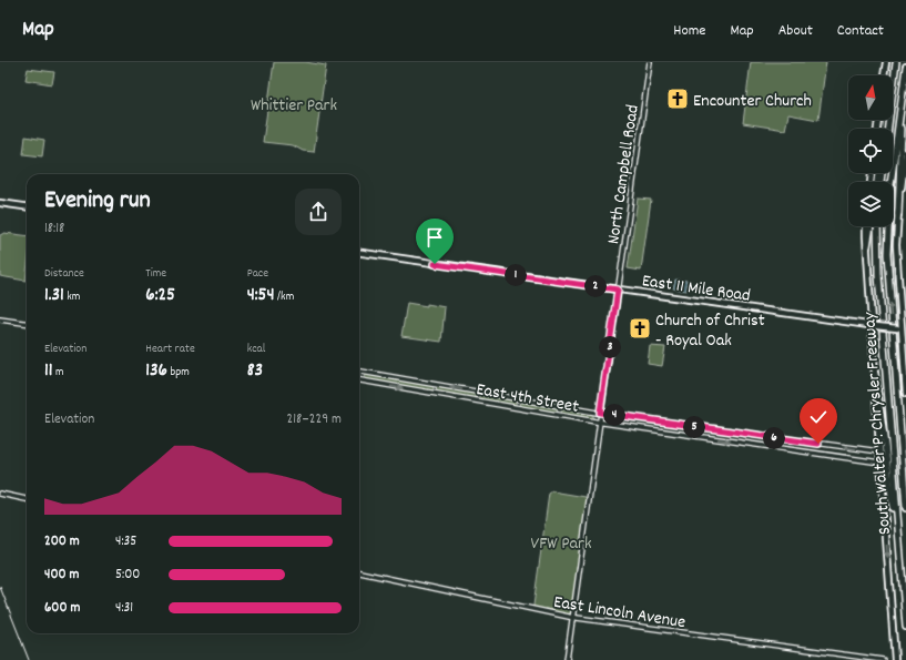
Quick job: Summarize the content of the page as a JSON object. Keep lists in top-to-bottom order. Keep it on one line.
{"streets":{"highway":["South Walter P. Chrysler Freeway"],"main road":["East 11 Mile Road"],"street":["North Campbell Road","East 4th Street","East Lincoln Avenue"]},"crossings":[["North Campbell Road","East 11 Mile Road"],["North Campbell Road","East 4th Street"],["North Campbell Road","East Lincoln Avenue"]],"parks":["Whittier Park","VFW Park"],"places":{"church":["Encounter Church","Church of Christ - Royal Oak"]},"north":"top","page":{"header":"Map","nav":["Home","Map","About","Contact"],"heading":["Evening run","18:18"],"stats":[["Distance","1.31 km"],["Time","6:25"],["Pace","4:54 /km"],["Elevation","11 m"],["Heart rate","136 bpm"],["kcal","83"]],"pins":["1","2","3","4","5","6"],"chart":["Elevation","218–229 m"],"list":[{"name":"200 m","note":"4:35"},{"name":"400 m","note":"5:00"},{"name":"600 m","note":"4:31"}]}}
